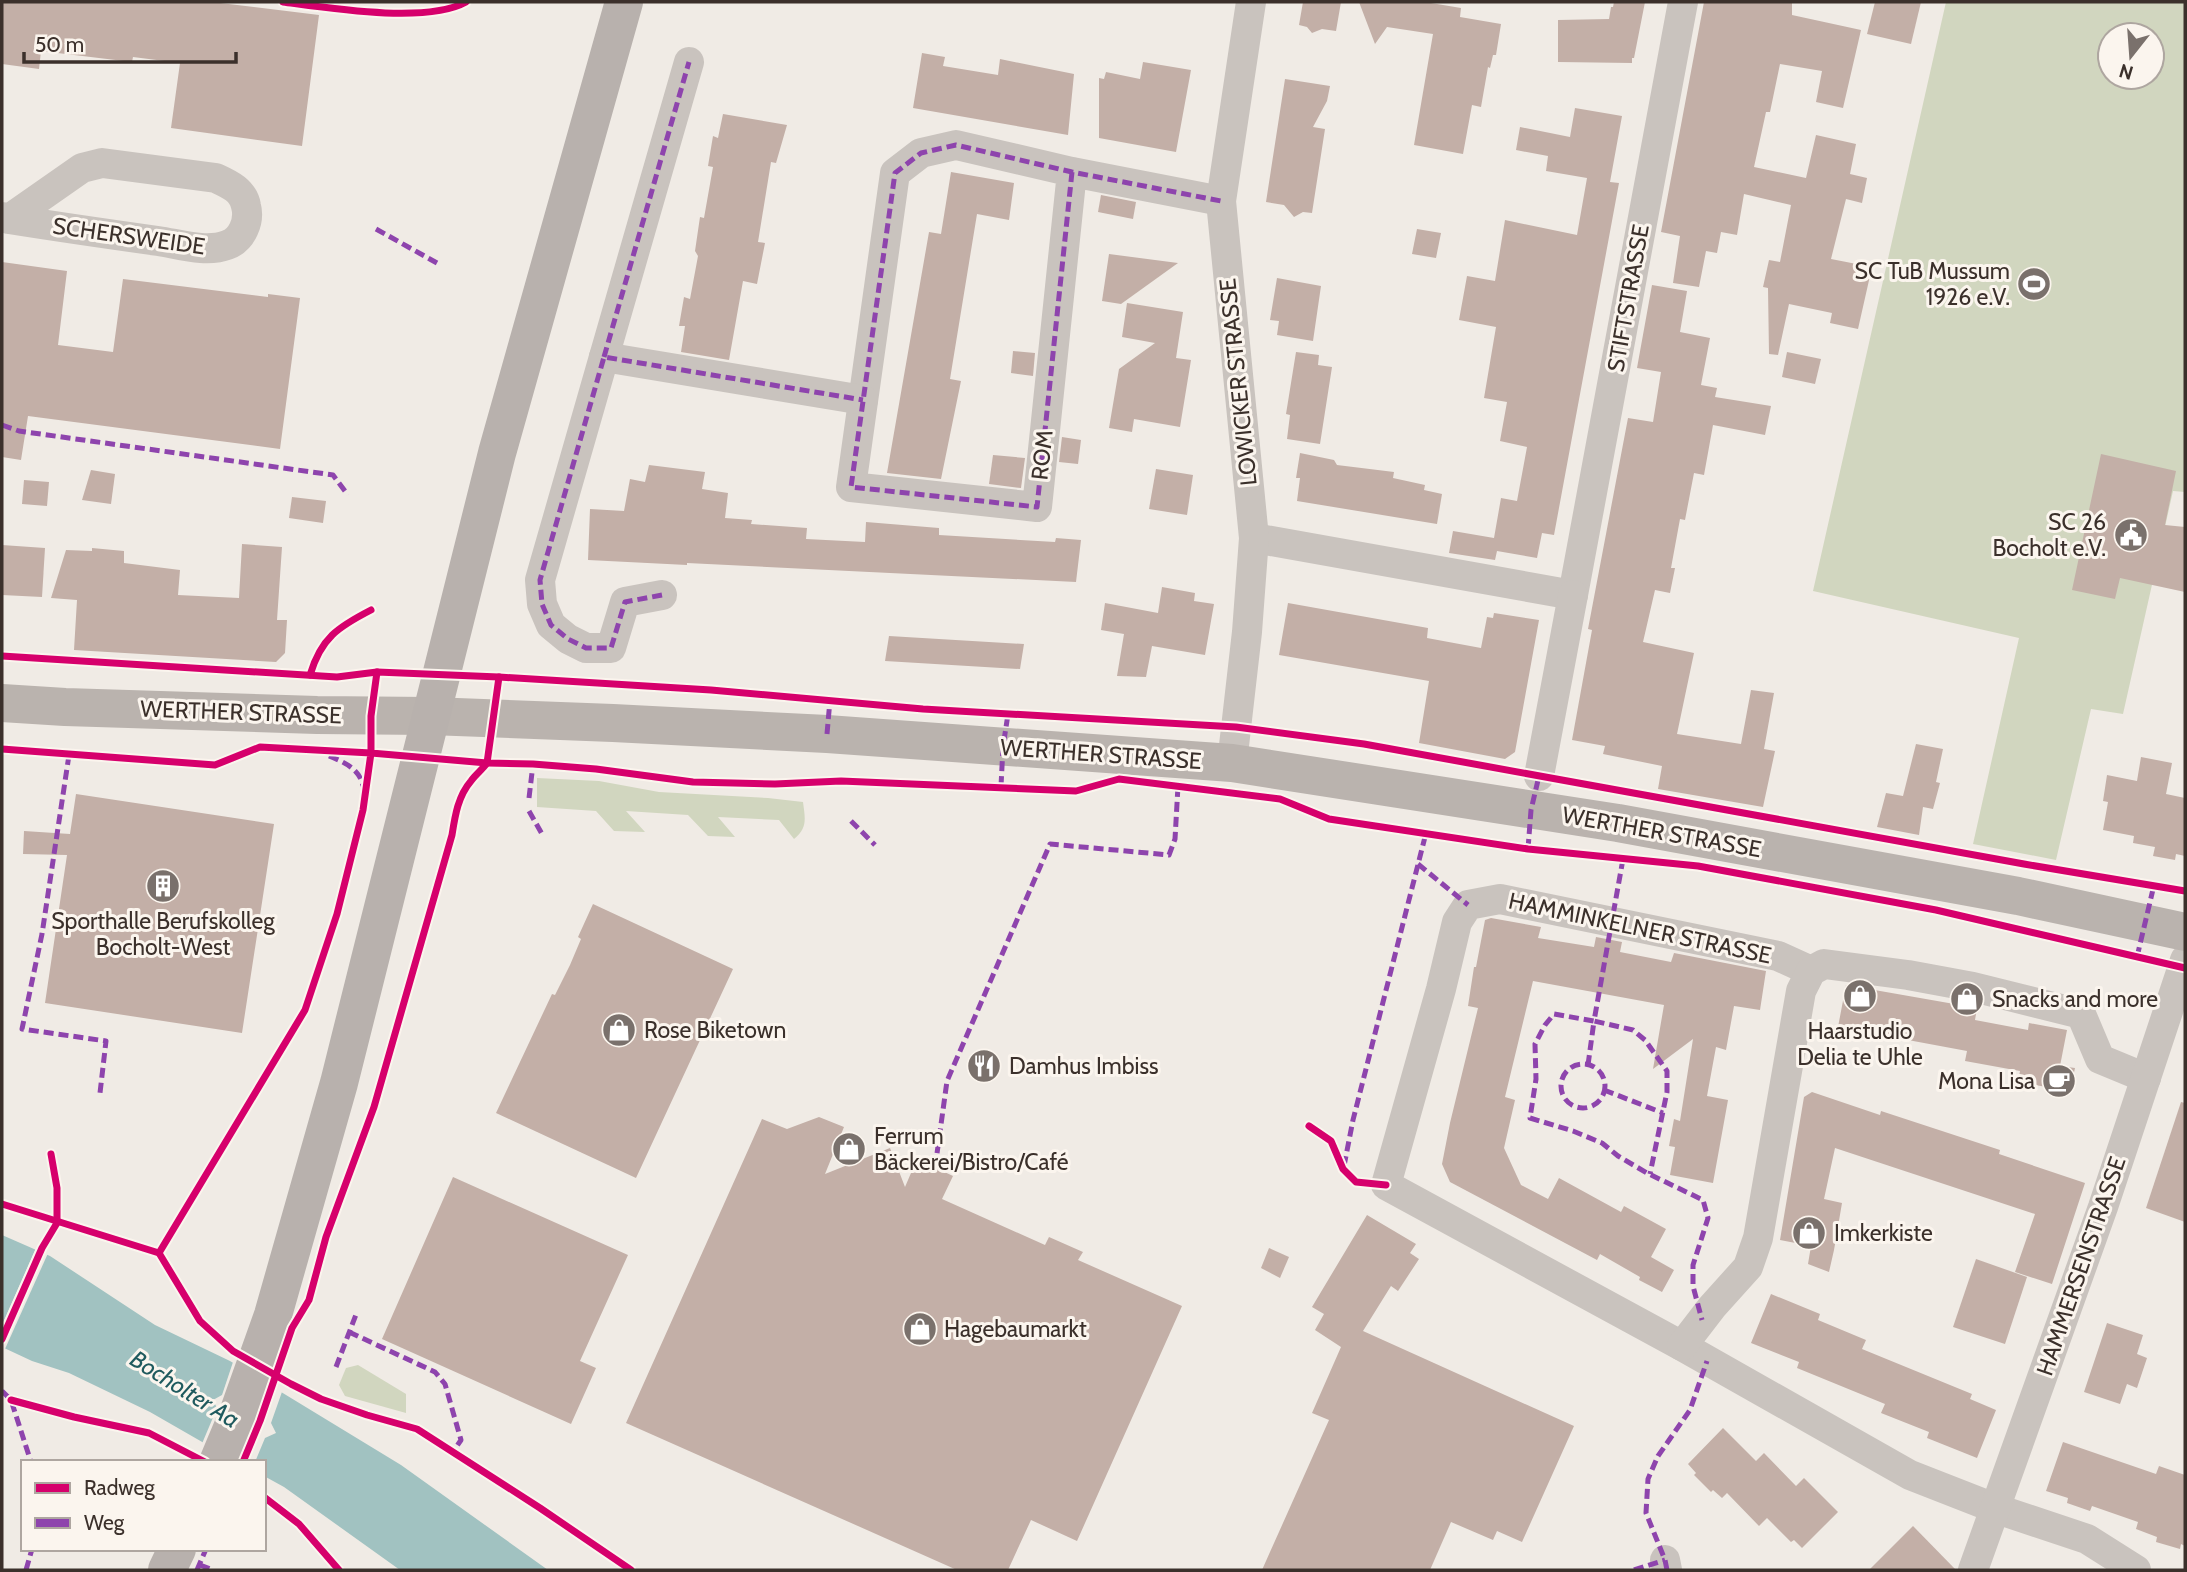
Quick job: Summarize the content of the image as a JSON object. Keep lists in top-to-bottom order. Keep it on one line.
{"streets":{"main road":["WERTHER STRASSE"],"street":["SCHERSWEIDE","STIFTSTRASSE","LOWICKER STRASSE","ROM","HAMMINKELNER STRASSE","HAMMERSENSTRASSE"]},"crossings":[["LOWICKER STRASSE","ROM"],["LOWICKER STRASSE","WERTHER STRASSE"],["HAMMINKELNER STRASSE","HAMMERSENSTRASSE"]],"water":["Bocholter Aa"],"places":{"sports":["SC TuB Mussum 1926 e.V."],"public building":["SC 26 Bocholt e.V."],"building":["Sporthalle Berufskolleg Bocholt-West"],"shop":["Haarstudio Delia te Uhle","Snacks and more","Rose Biketown","Ferrum Bäckerei/Bistro/Café","Imkerkiste","Hagebaumarkt"],"restaurant":["Damhus Imbiss"],"cafe":["Mona Lisa"]},"legend":["Radweg","Weg"],"scale_bar":"50 m","north":"bottom"}
